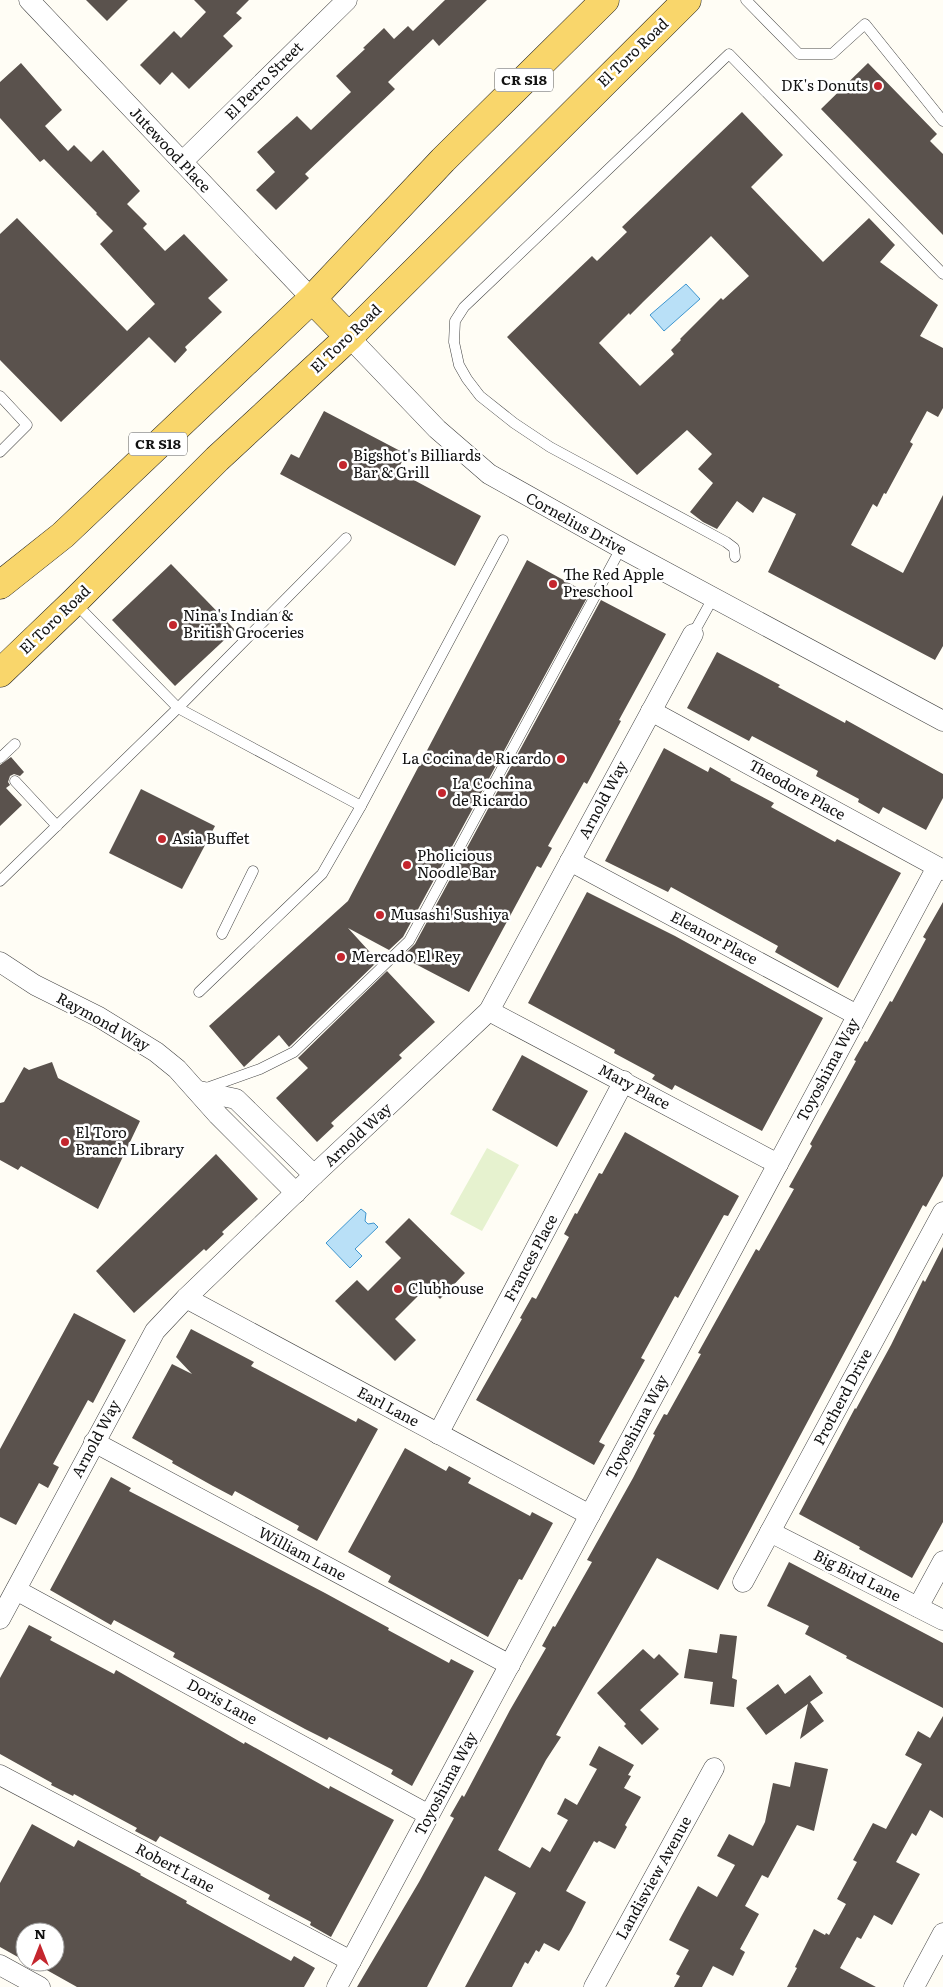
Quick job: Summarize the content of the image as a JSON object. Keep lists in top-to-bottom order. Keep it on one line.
{"streets":{"main road":["El Toro Road","CR S18"],"street":["El Perro Street","Jutewood Place","Cornelius Drive","Theodore Place","Arnold Way","Eleanor Place","Raymond Way","Toyoshima Way","Mary Place","Frances Place","Protherd Drive","Earl Lane","William Lane","Big Bird Lane","Doris Lane","Robert Lane","Landisview Avenue"]},"crossings":[["El Toro Road","Cornelius Drive"],["CR S18","Jutewood Place"],["El Perro Street","Jutewood Place"],["Theodore Place","Arnold Way"],["Theodore Place","Toyoshima Way"],["Arnold Way","Eleanor Place"],["Arnold Way","Raymond Way"],["Arnold Way","Mary Place"],["Arnold Way","Earl Lane"],["Arnold Way","William Lane"],["Arnold Way","Doris Lane"],["Eleanor Place","Toyoshima Way"],["Toyoshima Way","Mary Place"],["Toyoshima Way","Earl Lane"],["Toyoshima Way","William Lane"],["Toyoshima Way","Doris Lane"],["Toyoshima Way","Robert Lane"],["Mary Place","Frances Place"],["Frances Place","Earl Lane"],["Protherd Drive","Big Bird Lane"]],"places":["DK's Donuts","Bigshot's Billiards Bar & Grill","The Red Apple Preschool","Nina's Indian & British Groceries","La Cocina de Ricardo","La Cochina de Ricardo","Asia Buffet","Pholicious Noodle Bar","Musashi Sushiya","Mercado El Rey","El Toro Branch Library","Clubhouse"],"north":"top"}
